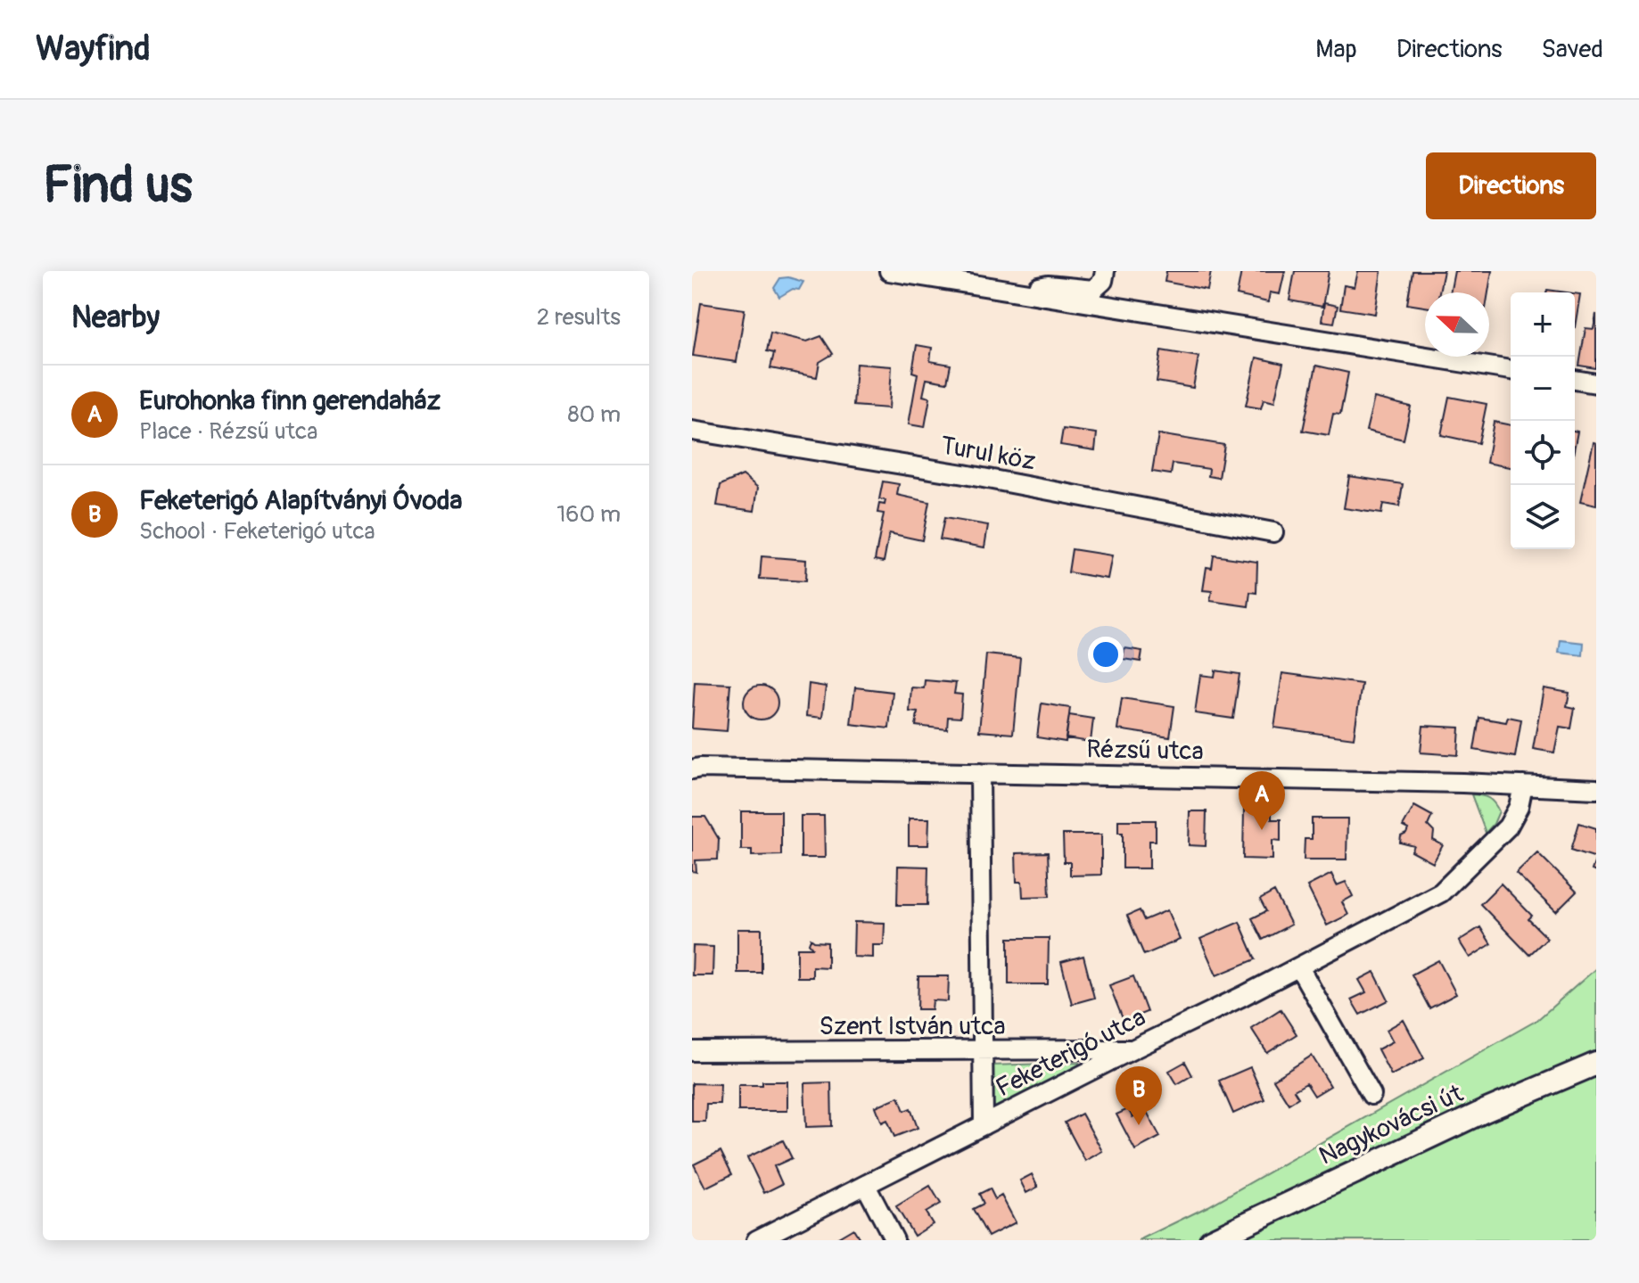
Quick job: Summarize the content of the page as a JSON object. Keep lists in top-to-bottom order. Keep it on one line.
{"streets":{"street":["Turul köz","Rézsű utca","Szent István utca","Feketerigó utca","Nagykovácsi út"]},"crossings":[["Rézsű utca","Feketerigó utca"],["Szent István utca","Feketerigó utca"]],"north":"left","page":{"header":"Wayfind","nav":["Map","Directions","Saved"],"buttons":"Directions","title":"Find us","heading":["Nearby","2 results"],"map_buttons":["+","−"],"list":[{"mark":"A","name":"Eurohonka finn gerendaház","note":"Place · Rézsű utca","value":"80 m"},{"mark":"B","name":"Feketerigó Alapítványi Óvoda","note":"School · Feketerigó utca","value":"160 m"}],"pins":["A","B"]}}
